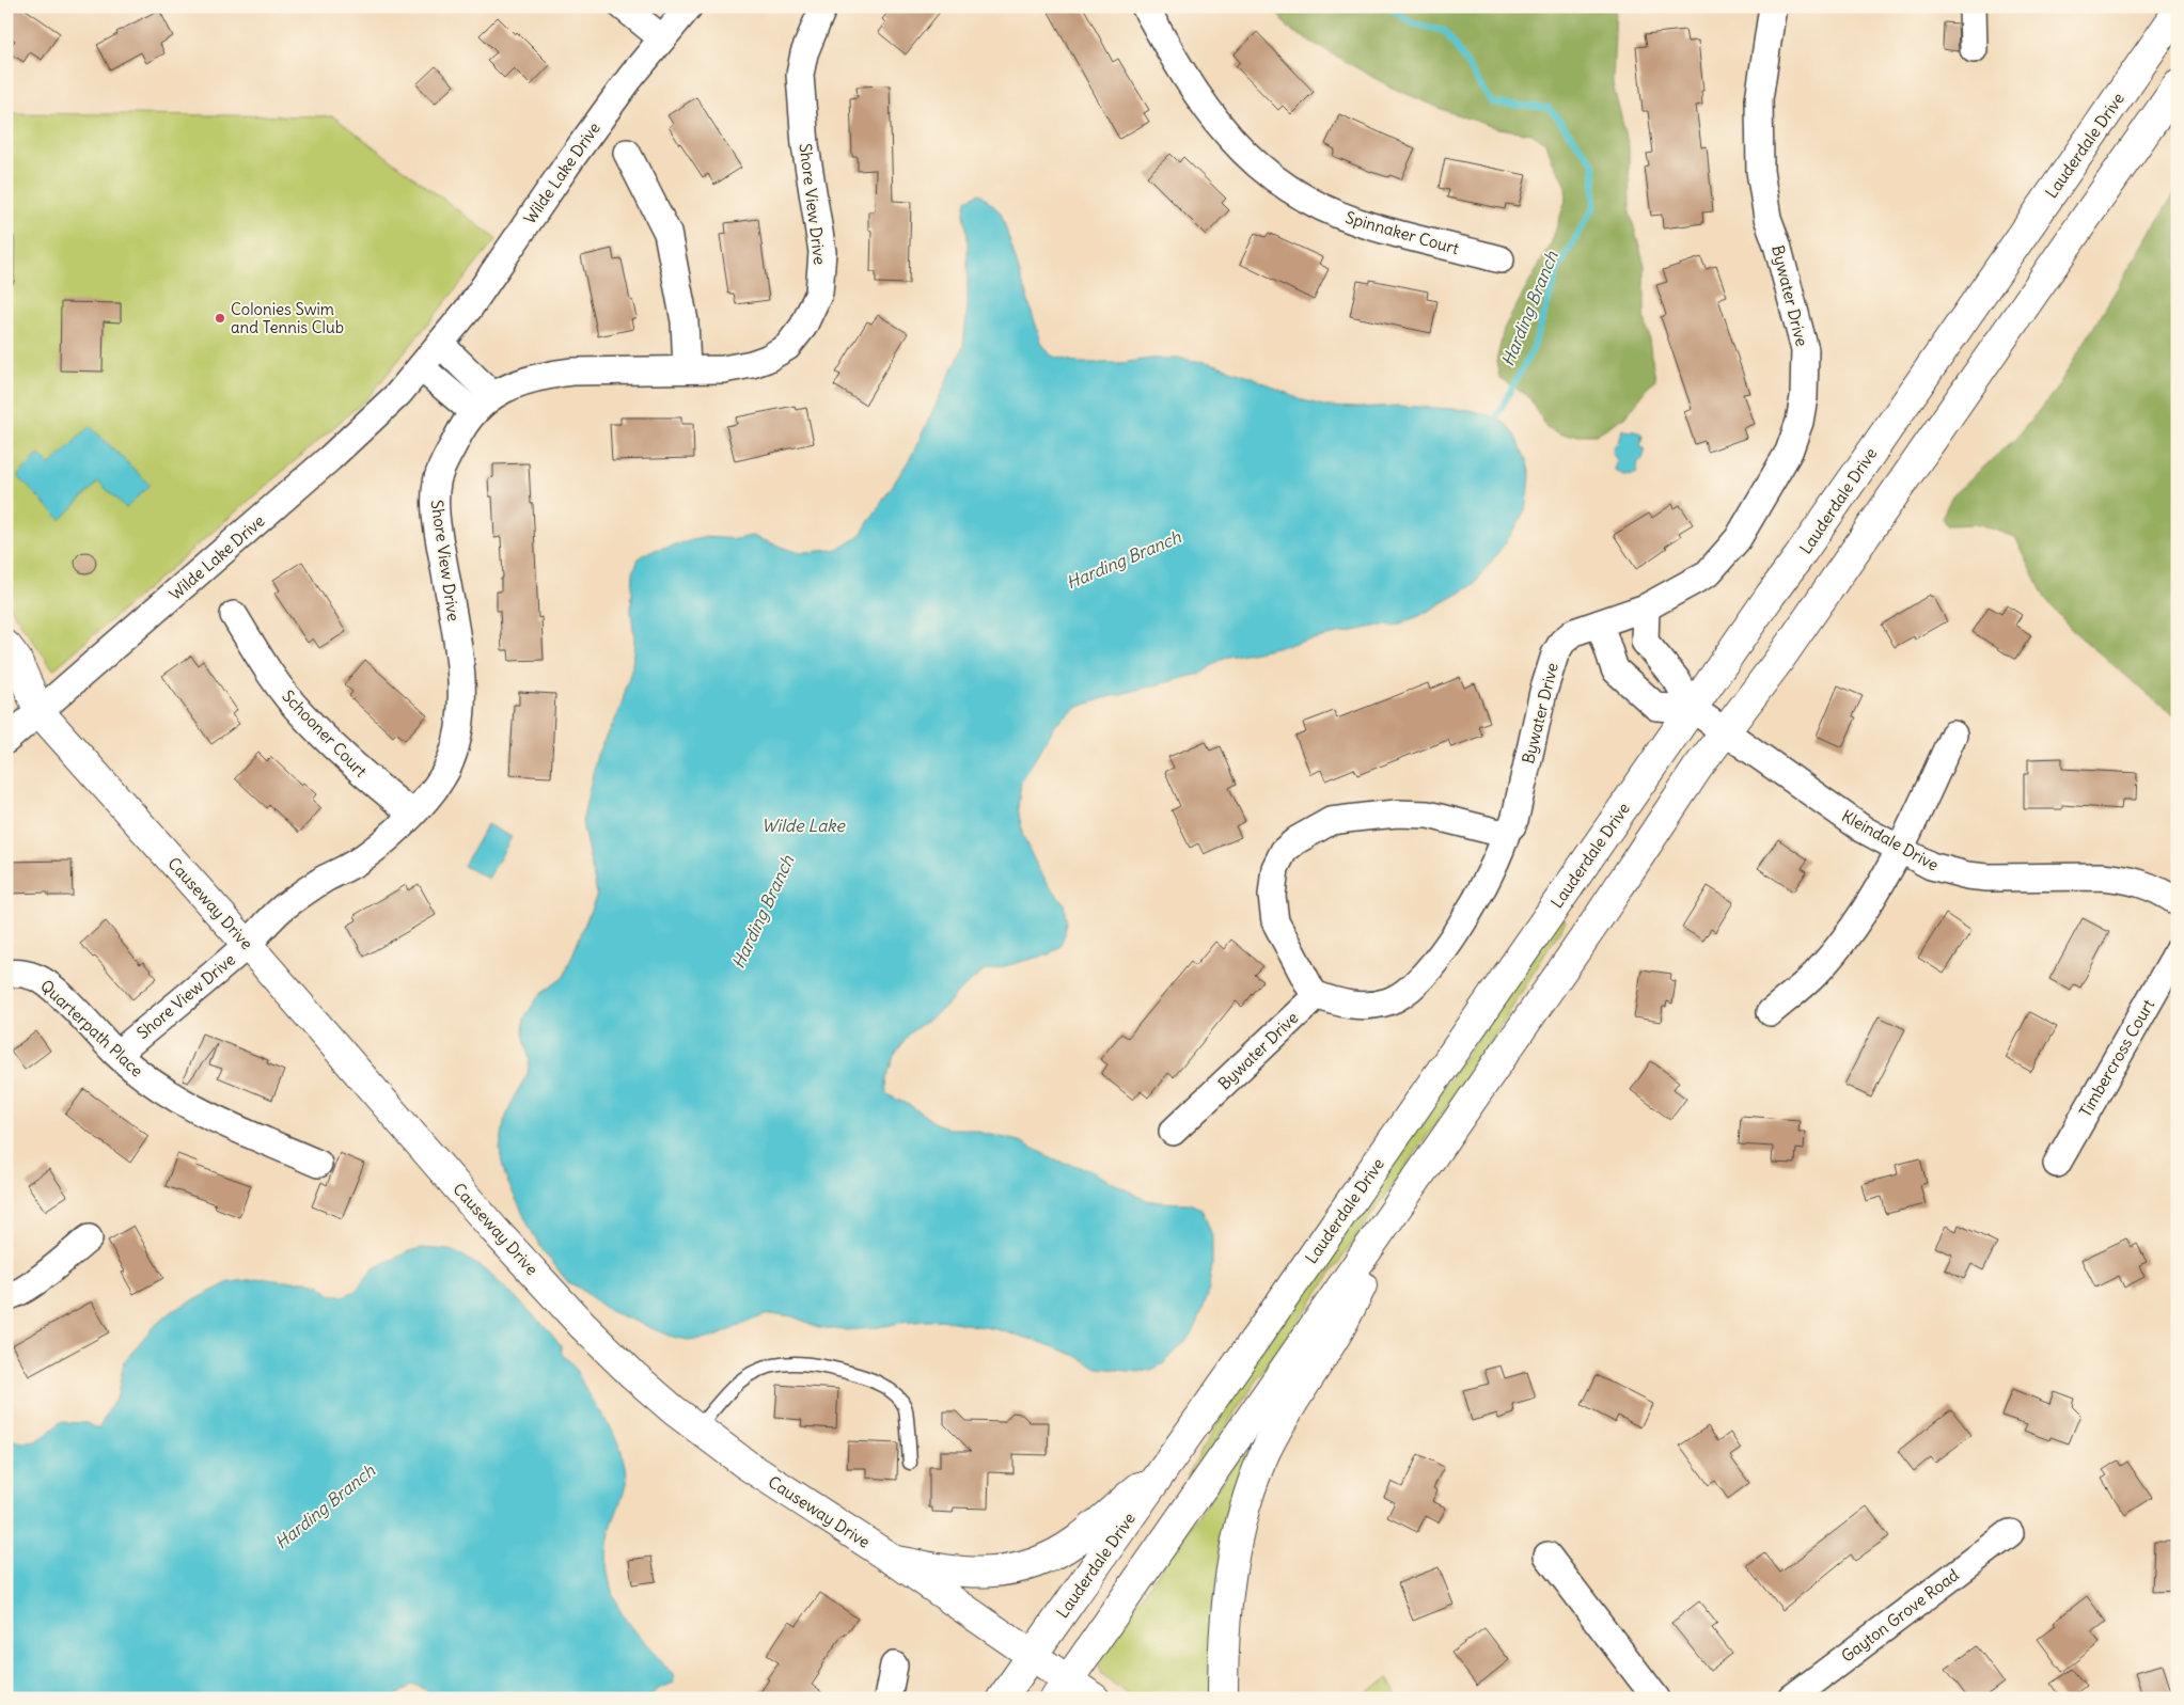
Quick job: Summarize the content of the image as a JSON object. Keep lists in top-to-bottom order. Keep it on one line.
{"streets":{"main road":["Lauderdale Drive","Causeway Drive"],"street":["Wilde Lake Drive","Shore View Drive","Spinnaker Court","Bywater Drive","Schooner Court","Kleindale Drive","Quarterpath Place","Timbercross Court","Gayton Grove Road"]},"crossings":[["Lauderdale Drive","Kleindale Drive"],["Lauderdale Drive","Causeway Drive"],["Wilde Lake Drive","Causeway Drive"],["Shore View Drive","Schooner Court"],["Shore View Drive","Causeway Drive"],["Shore View Drive","Quarterpath Place"],["Bywater Drive","Kleindale Drive"]],"water":["Harding Branch","Wilde Lake"],"places":["Colonies Swim and Tennis Club"]}
